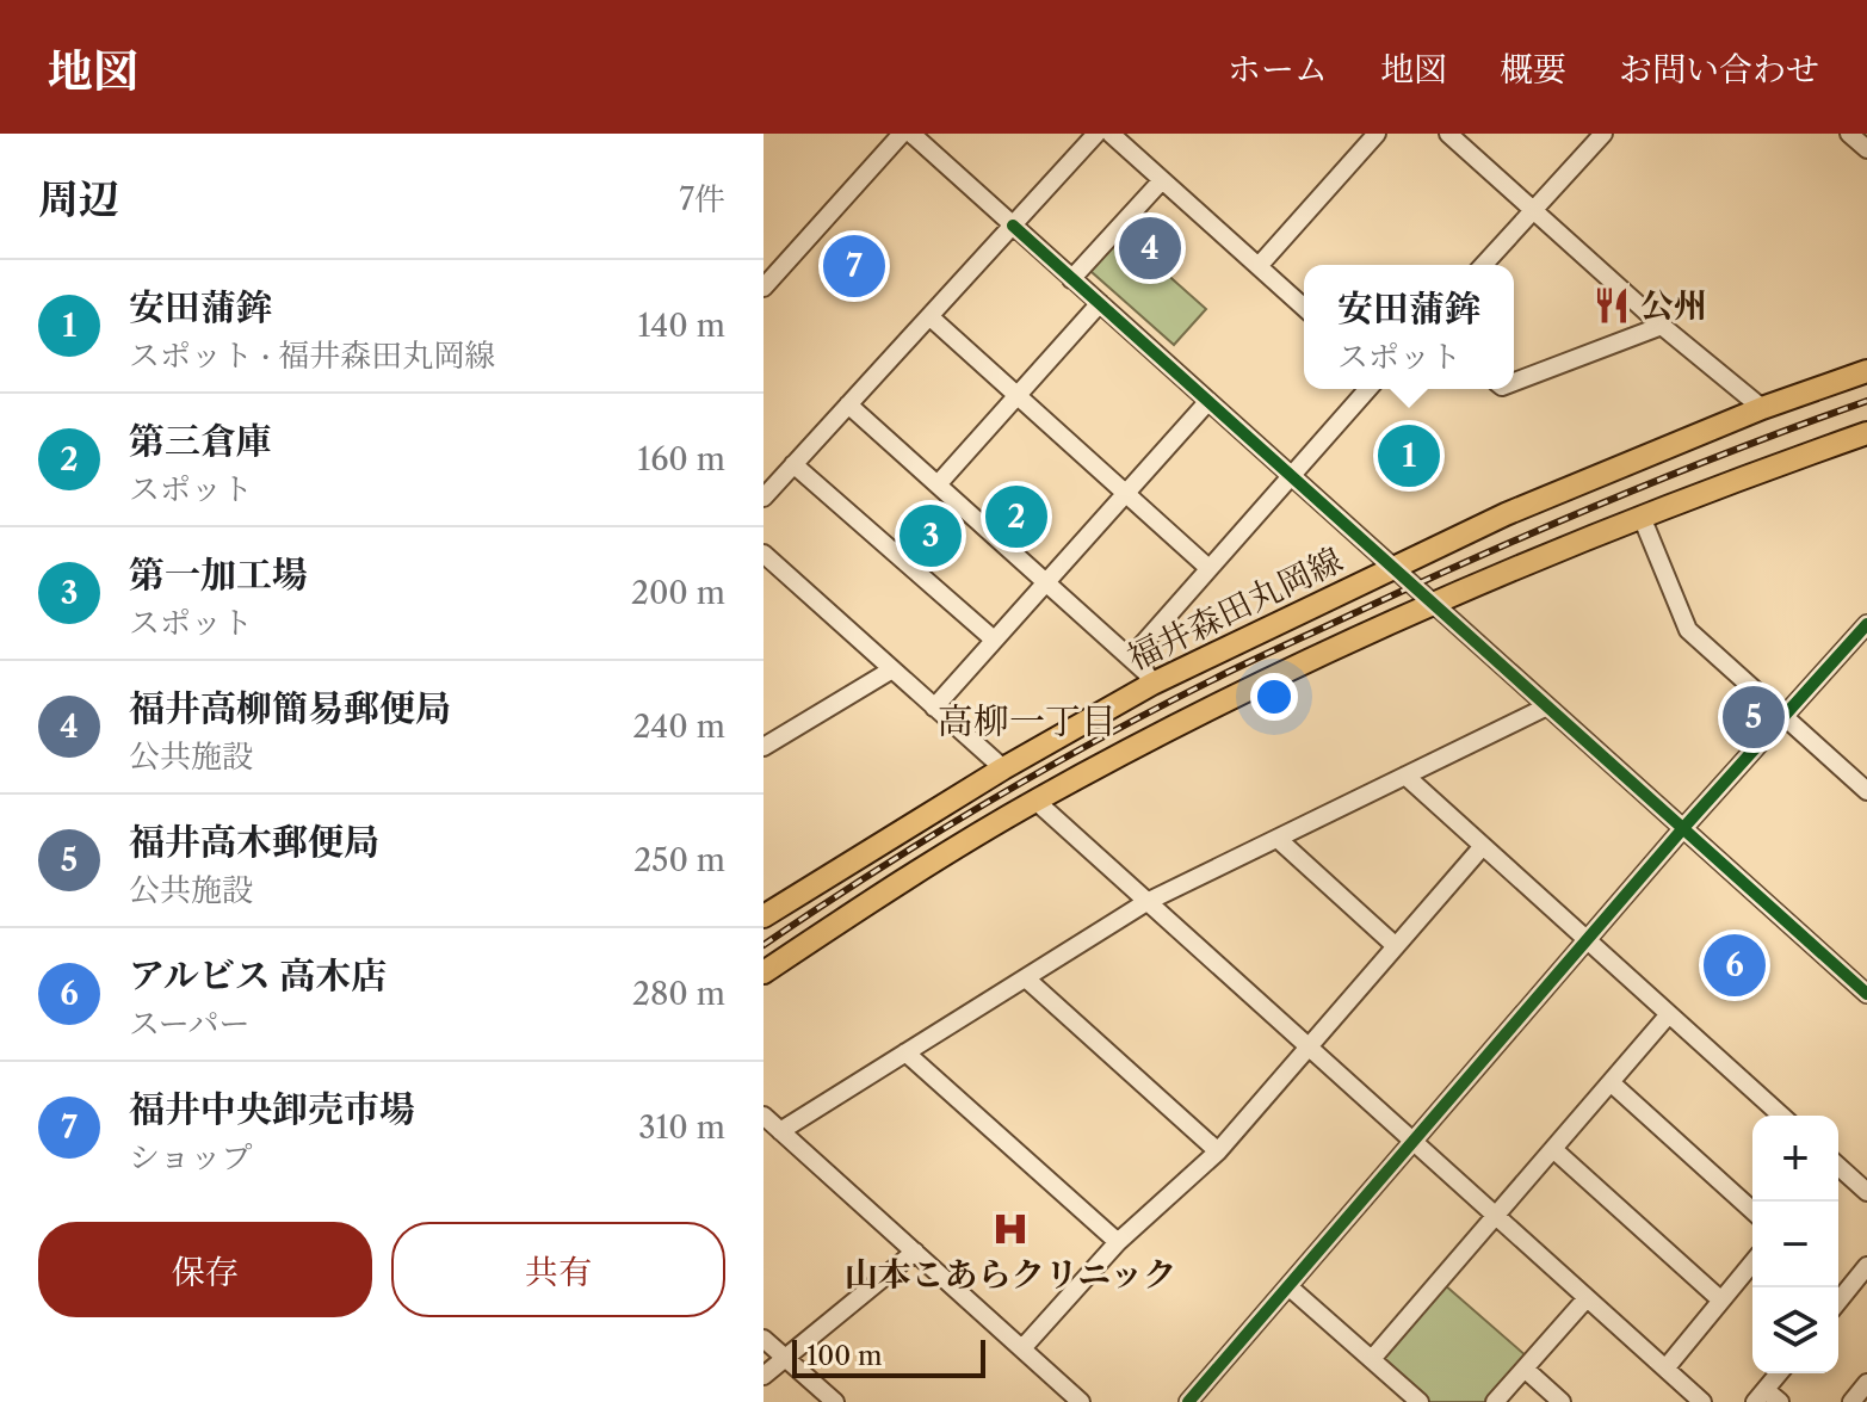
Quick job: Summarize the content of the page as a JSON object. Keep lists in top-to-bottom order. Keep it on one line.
{"streets":{"main road":["福井森田丸岡線"]},"districts":["高柳一丁目"],"places":{"restaurant":["公州"],"hospital":["山本こあらクリニック"]},"scale_bar":"100 m","page":{"header":"地図","nav":["ホーム","地図","概要","お問い合わせ"],"heading":["周辺","7件"],"pins":["4","7","1","2","3","5","6"],"list":[{"mark":"1","name":"安田蒲鉾","note":"スポット · 福井森田丸岡線","value":"140 m"},{"mark":"2","name":"第三倉庫","note":"スポット","value":"160 m"},{"mark":"3","name":"第一加工場","note":"スポット","value":"200 m"},{"mark":"4","name":"福井高柳簡易郵便局","note":"公共施設","value":"240 m"},{"mark":"5","name":"福井高木郵便局","note":"公共施設","value":"250 m"},{"mark":"6","name":"アルビス 高木店","note":"スーパー","value":"280 m"},{"mark":"7","name":"福井中央卸売市場","note":"ショップ","value":"310 m"}],"popup":["安田蒲鉾","スポット"],"map_buttons":["+","−"],"buttons":["保存","共有"],"scale":"100 m"}}
